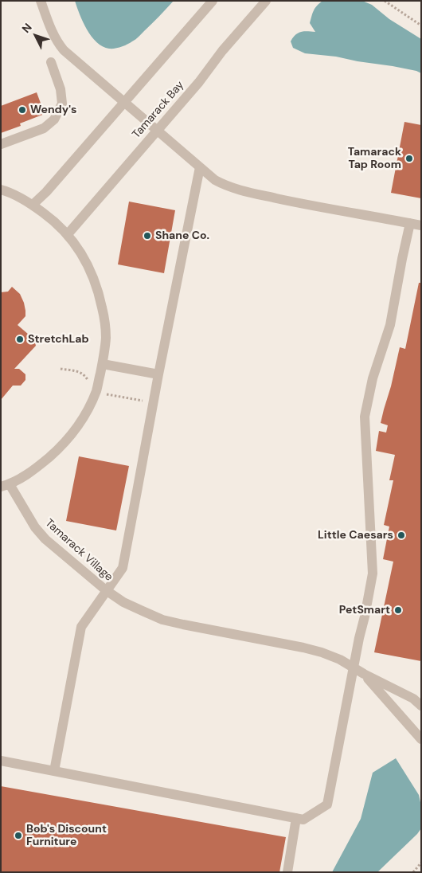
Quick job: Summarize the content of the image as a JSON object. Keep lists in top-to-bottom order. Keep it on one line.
{"streets":{"street":["Tamarack Bay","Tamarack Village"]},"crossings":[["Tamarack Bay","Tamarack Village"]],"places":["Wendy's","Tamarack Tap Room","Shane Co.","StretchLab","Little Caesars","PetSmart","Bob's Discount Furniture"],"north":"top left"}
